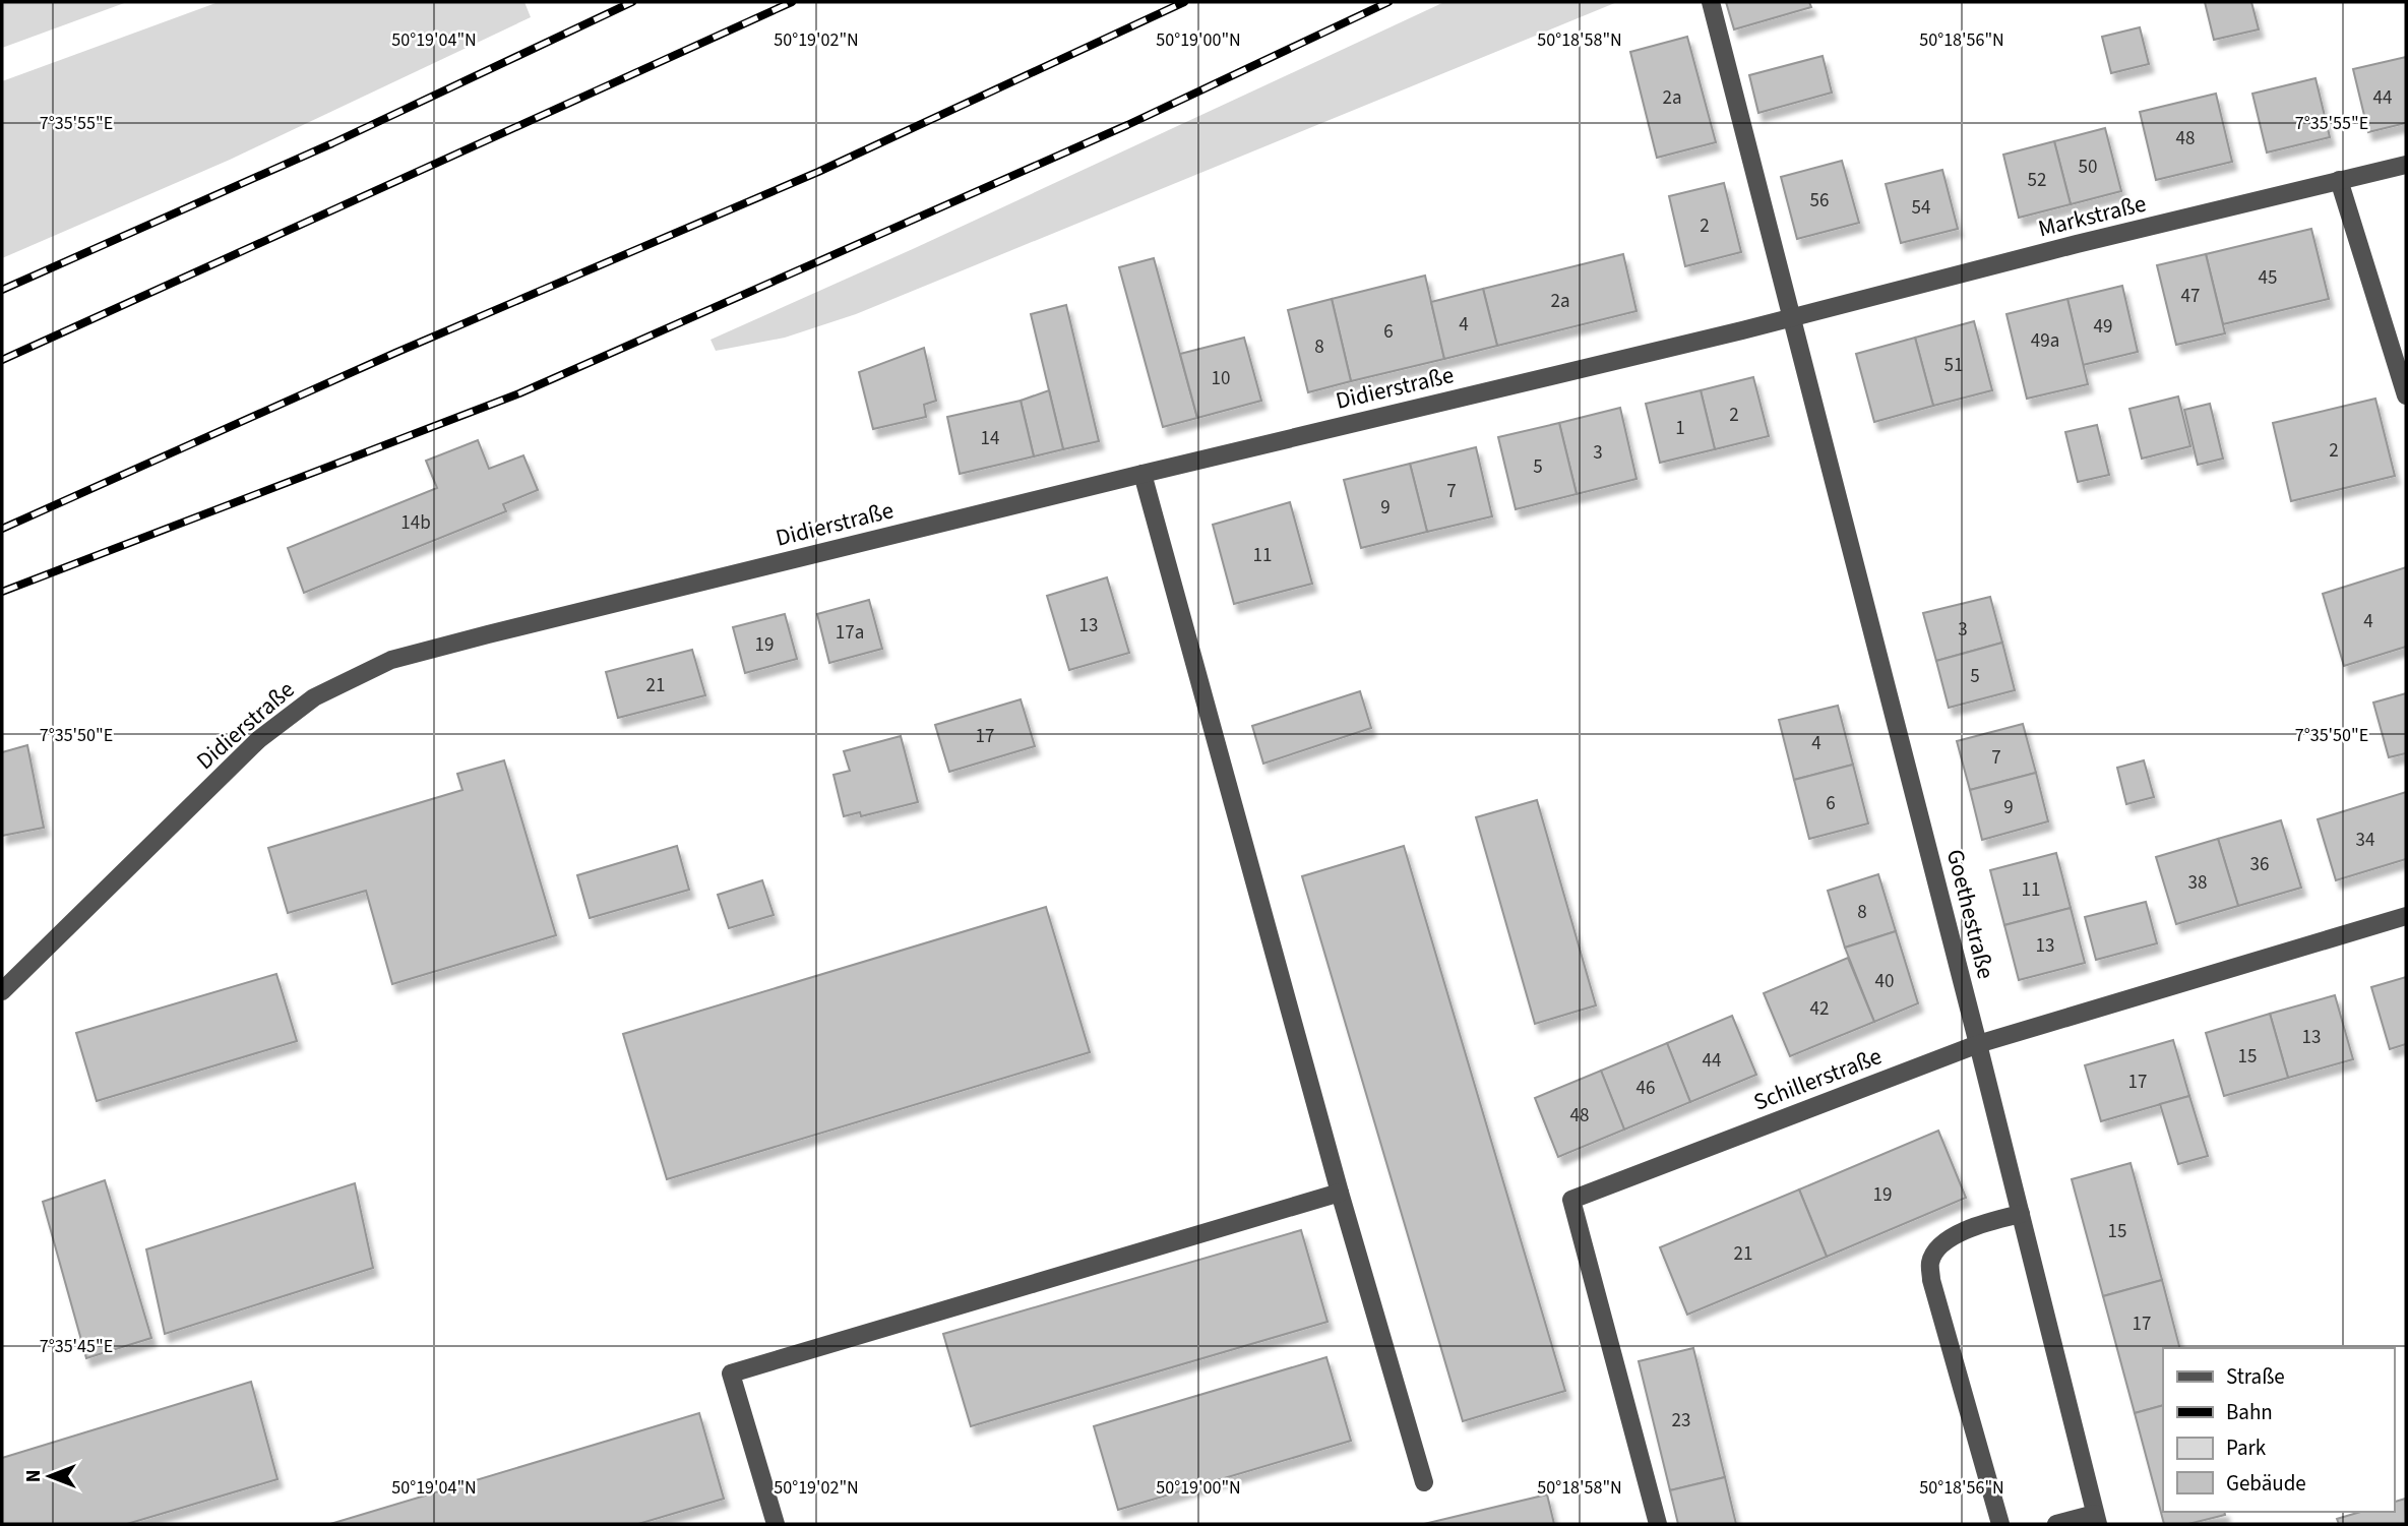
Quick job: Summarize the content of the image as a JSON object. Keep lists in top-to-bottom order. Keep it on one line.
{"streets":{"street":["Markstraße","Didierstraße","Goethestraße","Schillerstraße"]},"crossings":[["Markstraße","Didierstraße"],["Markstraße","Goethestraße"],["Didierstraße","Goethestraße"],["Goethestraße","Schillerstraße"]],"house_numbers":["2a","44","48","50","52","56","54","2","45","47","2a","4","49","6","49a","8","51","10","2","1","14","2","3","5","7","9","14b","11","4","13","3","17a","19","5","21","17","4","7","6","9","34","36","38","11","8","13","40","42","13","15","44","17","46","48","19","15","21","17","23"],"legend":["Straße","Bahn","Park","Gebäude"],"north":"left","coordinates":["50°19'04\"N","50°19'02\"N","50°19'00\"N","50°18'58\"N","50°18'56\"N","7°35'55\"E","7°35'50\"E","7°35'45\"E"]}
